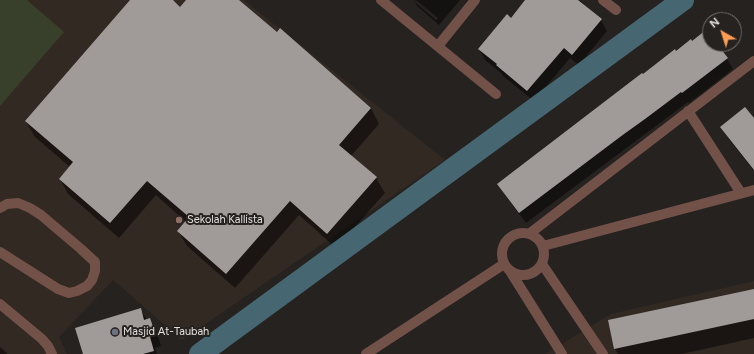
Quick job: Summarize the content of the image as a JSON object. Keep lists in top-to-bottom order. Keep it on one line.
{"places":["Sekolah Kallista","Masjid At-Taubah"],"north":"top left"}
